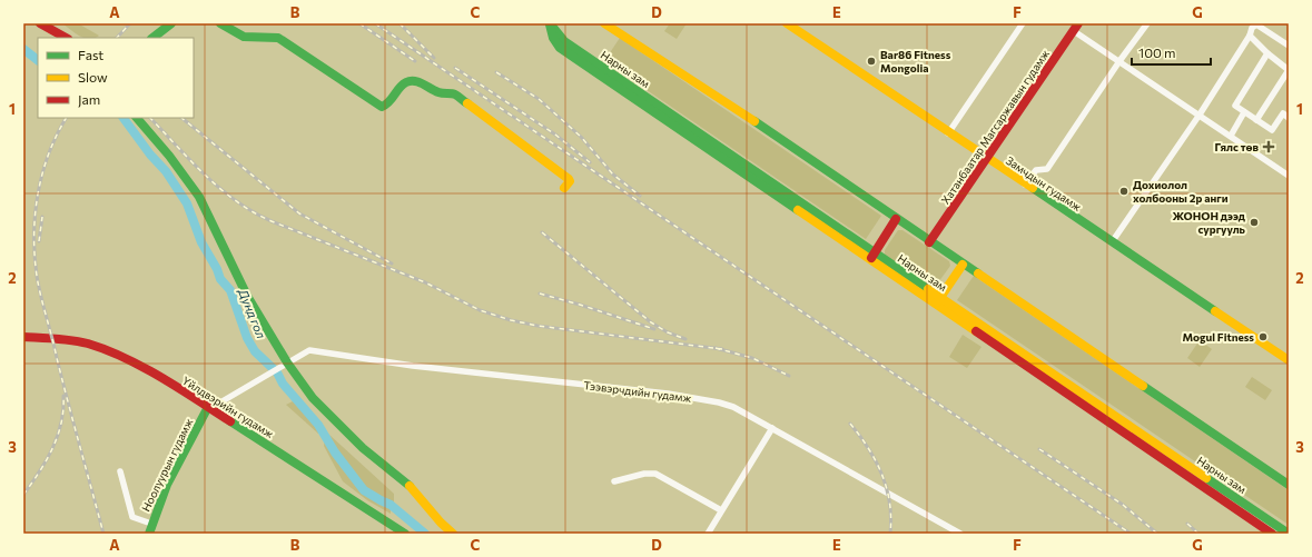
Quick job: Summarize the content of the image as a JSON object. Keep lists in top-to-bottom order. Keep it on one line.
{"streets":{"street":["Нарны зам","Хатанбаатар Магсаржавын гудамж","Замчдын гудамж","Тээвэрчдийн гудамж","Yйлдвэрийн гудамж","Ноолуурын гудамж"]},"crossings":[["Хатанбаатар Магсаржавын гудамж","Замчдын гудамж"],["Тээвэрчдийн гудамж","Yйлдвэрийн гудамж"],["Тээвэрчдийн гудамж","Ноолуурын гудамж"],["Yйлдвэрийн гудамж","Ноолуурын гудамж"]],"water":["Дунд гол"],"places":{"other":["Bar86 Fitness Mongolia","Дохиолол холбооны 2р анги","ЖОНОН дээд сургууль","Mogul Fitness"],"health":["Гялс төв"]},"legend":["Fast","Slow","Jam"],"scale_bar":"100 m","grid":{"columns":["A","B","C","D","E","F","G"],"rows":["1","2","3"]}}
